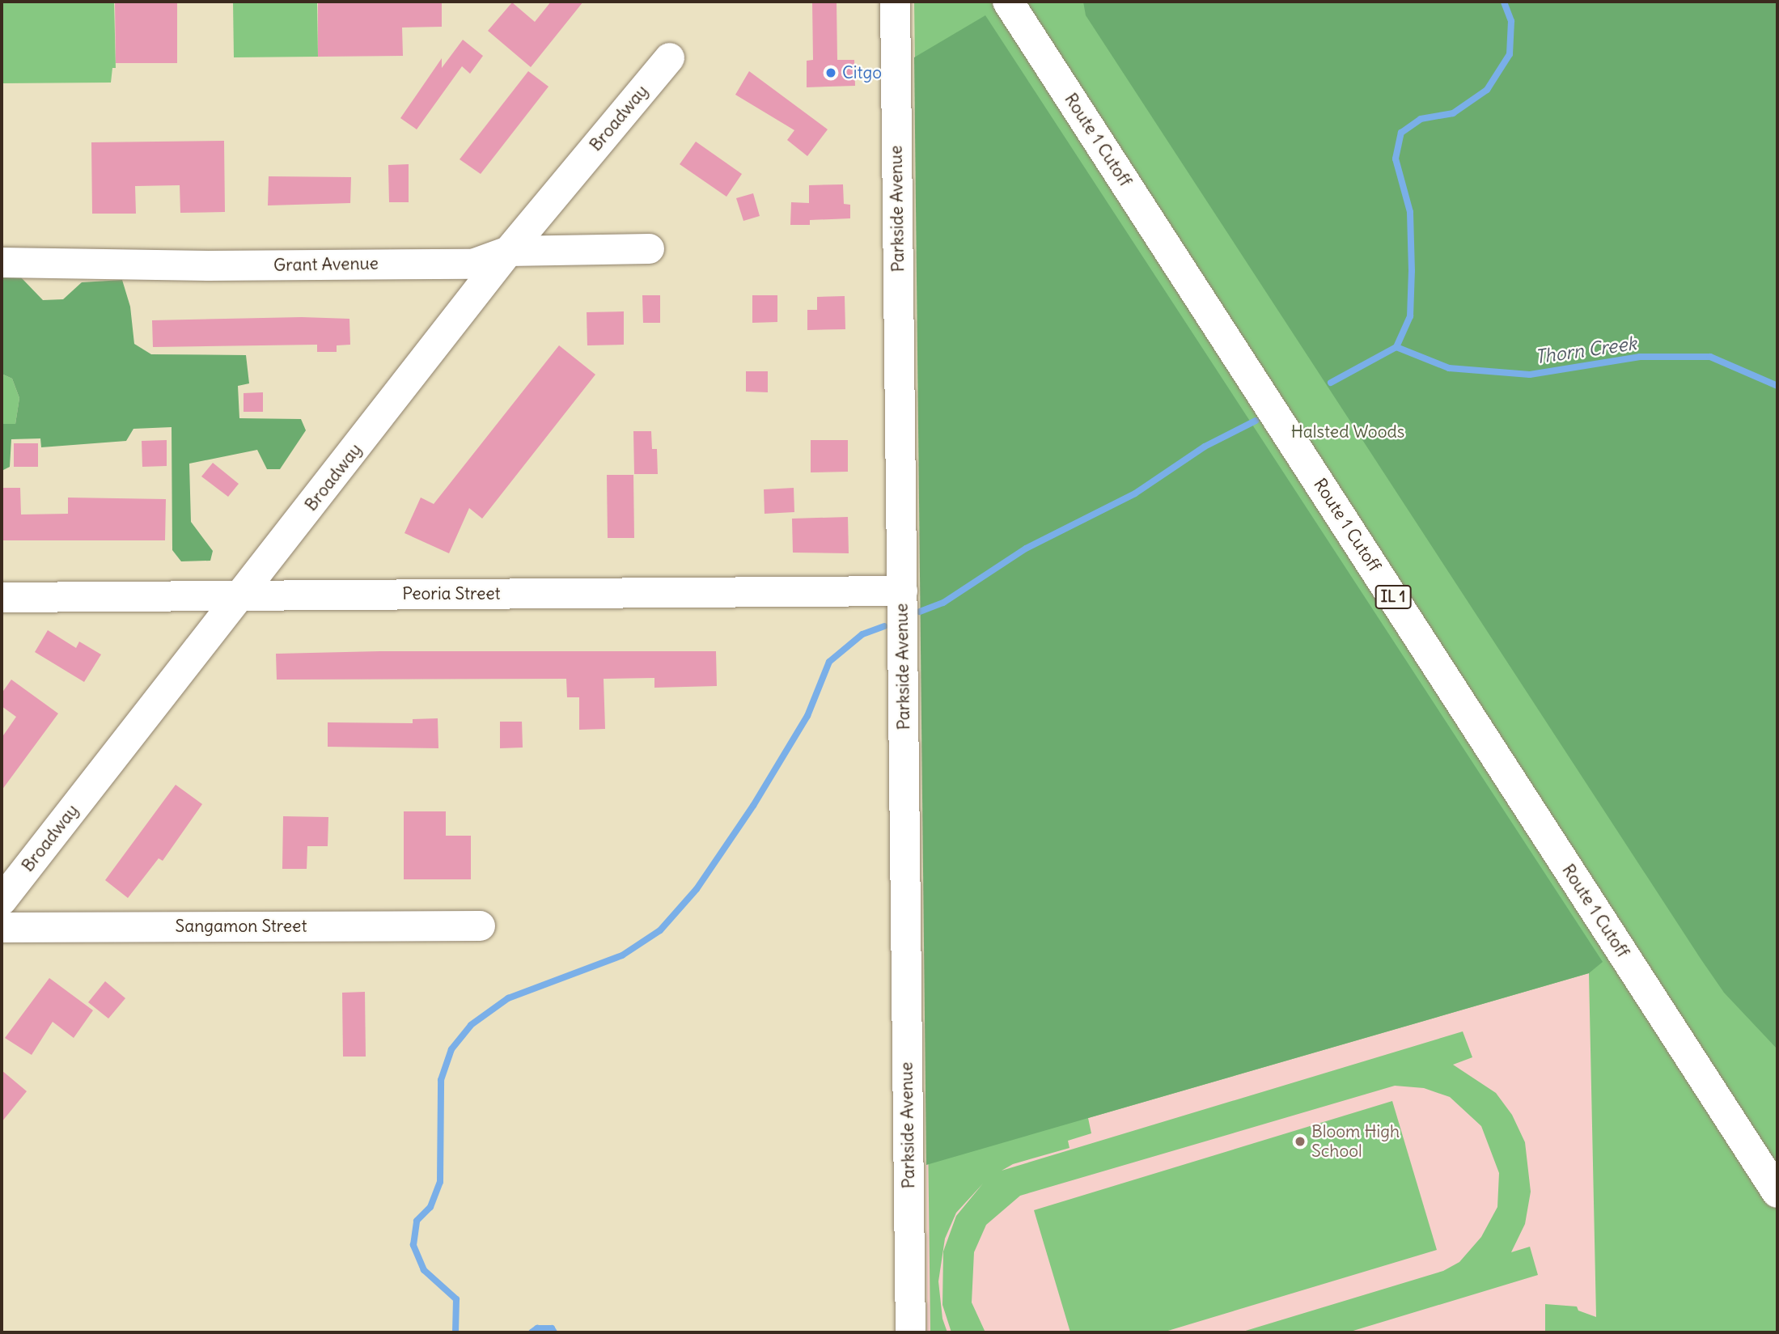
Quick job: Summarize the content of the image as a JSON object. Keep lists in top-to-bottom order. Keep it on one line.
{"streets":{"main road":["Route 1 Cutoff","IL 1"],"street":["Broadway","Parkside Avenue","Grant Avenue","Peoria Street","Sangamon Street"]},"crossings":[["Broadway","Grant Avenue"],["Broadway","Peoria Street"],["Parkside Avenue","Peoria Street"]],"water":["Thorn Creek"],"parks":["Halsted Woods"],"places":["Citgo","Bloom High School"]}
